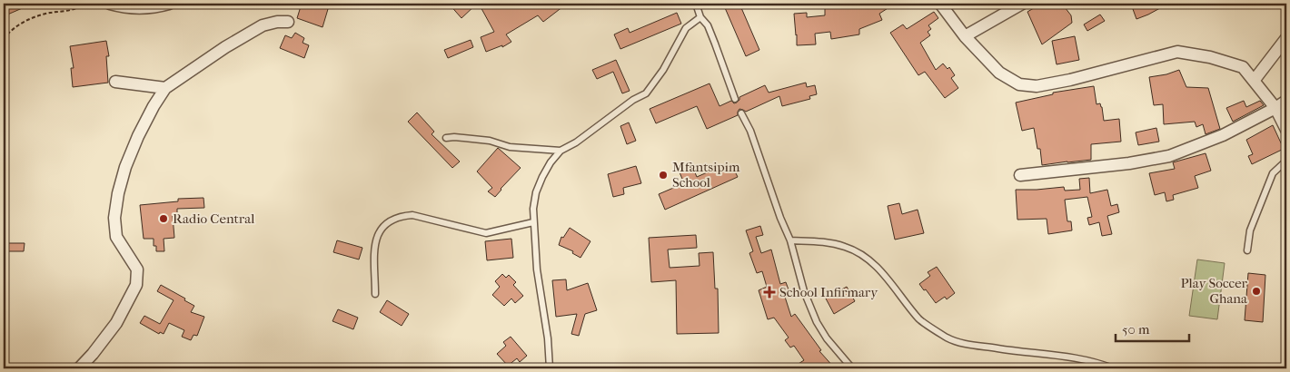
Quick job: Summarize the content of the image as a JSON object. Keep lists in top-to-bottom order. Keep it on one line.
{"places":{"other":["Mfantsipim School","Radio Central","Play Soccer Ghana"],"health":["School Infirmary"]},"scale_bar":"50 m"}
